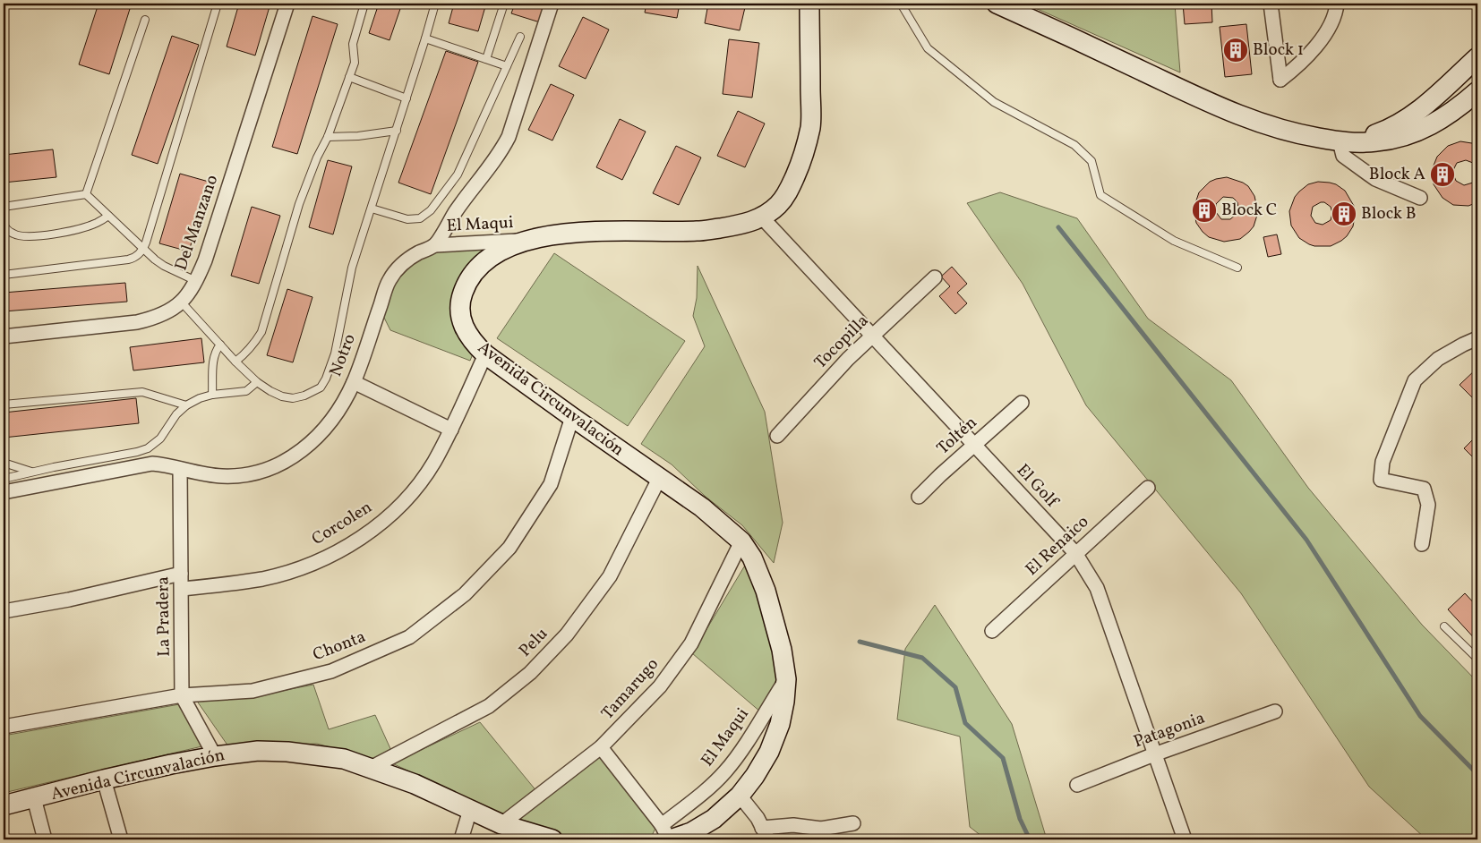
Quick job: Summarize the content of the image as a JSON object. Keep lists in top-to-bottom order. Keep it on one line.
{"streets":{"street":["Del Manzano","El Maqui","Tocopilla","Notro","Avenida Circunvalación","Toltén","El Golf","Corcolen","El Renaico","La Pradera","Pelu","Chonta","Tamarugo","Patagonia"]},"crossings":[["El Maqui","Notro"],["El Maqui","Avenida Circunvalación"],["Tocopilla","El Golf"],["Notro","La Pradera"],["Avenida Circunvalación","El Golf"],["Avenida Circunvalación","Corcolen"],["Avenida Circunvalación","La Pradera"],["Avenida Circunvalación","Pelu"],["Avenida Circunvalación","Chonta"],["Avenida Circunvalación","Tamarugo"],["Toltén","El Golf"],["El Golf","El Renaico"],["El Golf","Patagonia"],["Corcolen","La Pradera"],["La Pradera","Chonta"]],"places":{"building":["Block 1","Block A","Block C","Block B"]}}
